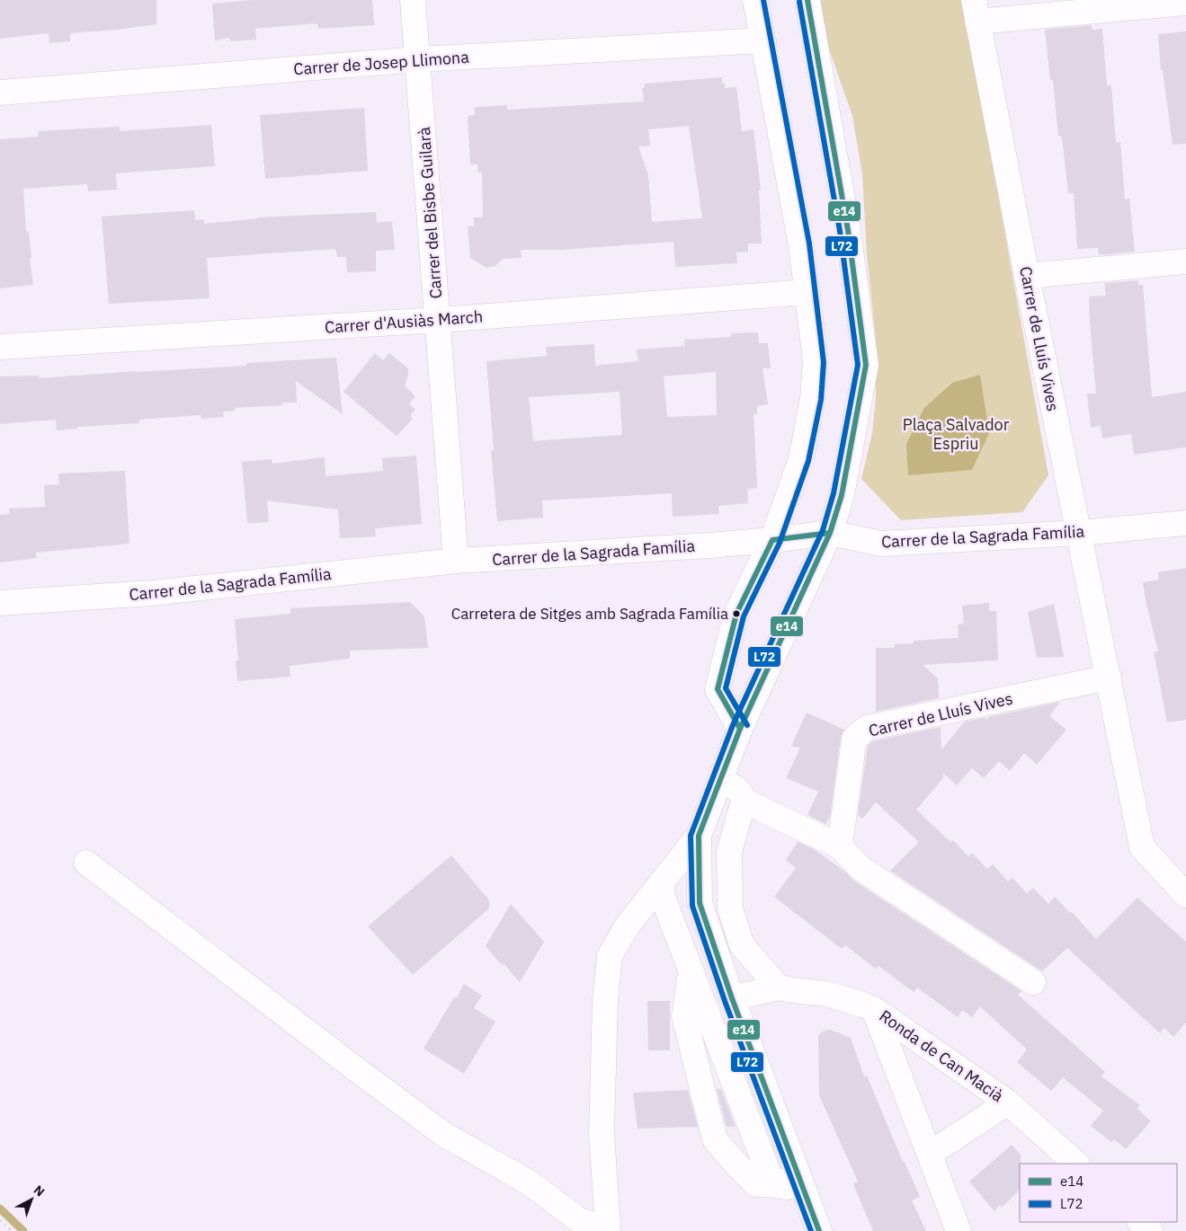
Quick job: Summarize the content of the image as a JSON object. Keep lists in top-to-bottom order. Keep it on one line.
{"streets":{"street":["Carrer de Josep Llimona","Carrer del Bisbe Guilarà","Carrer d'Ausiàs March","Carrer de Lluís Vives","Carrer de la Sagrada Família","Ronda de Can Macià"]},"crossings":[["Carrer de Josep Llimona","Carrer del Bisbe Guilarà"],["Carrer del Bisbe Guilarà","Carrer d'Ausiàs March"],["Carrer del Bisbe Guilarà","Carrer de la Sagrada Família"],["Carrer de Lluís Vives","Carrer de la Sagrada Família"]],"parks":["Plaça Salvador Espriu"],"places":["Carretera de Sitges amb Sagrada Família"],"lines":["transit line e14","transit line L72"],"legend":["e14","L72"],"north":"top right"}
